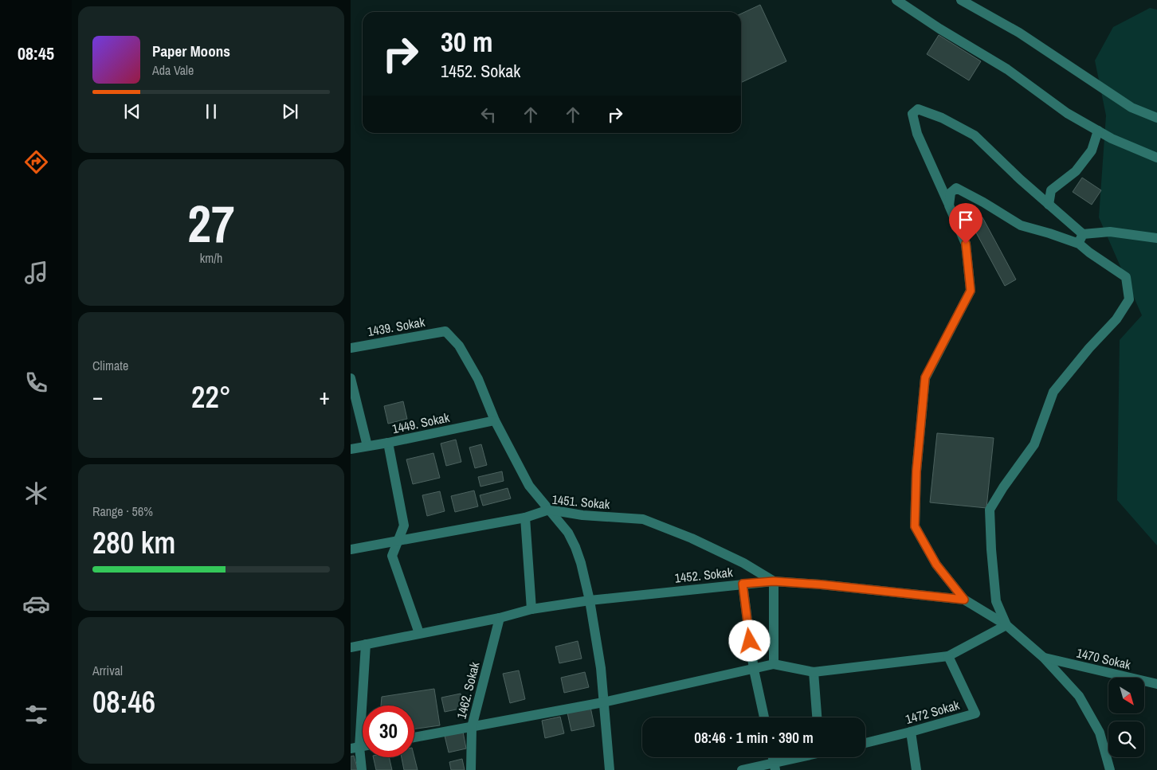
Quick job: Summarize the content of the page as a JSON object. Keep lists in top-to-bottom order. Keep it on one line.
{"streets":{"street":["1439. Sokak","1449. Sokak","1451. Sokak","1452. Sokak","1470 Sokak","1462. Sokak","1472 Sokak"]},"crossings":[["1439. Sokak","1449. Sokak"],["1451. Sokak","1452. Sokak"],["1452. Sokak","1470 Sokak"],["1452. Sokak","1462. Sokak"]],"north":"bottom right","page":{"tabs":"08:45","turn":["30 m","1452. Sokak"],"song":["Paper Moons","Ada Vale"],"tile":[["27","km/h"],"Climate",["Range · 56%","280 km"],["Arrival","08:46"]],"heat":["−","22°","+"],"limit":"30","trip":"08:46 · 1 min · 390 m"}}
